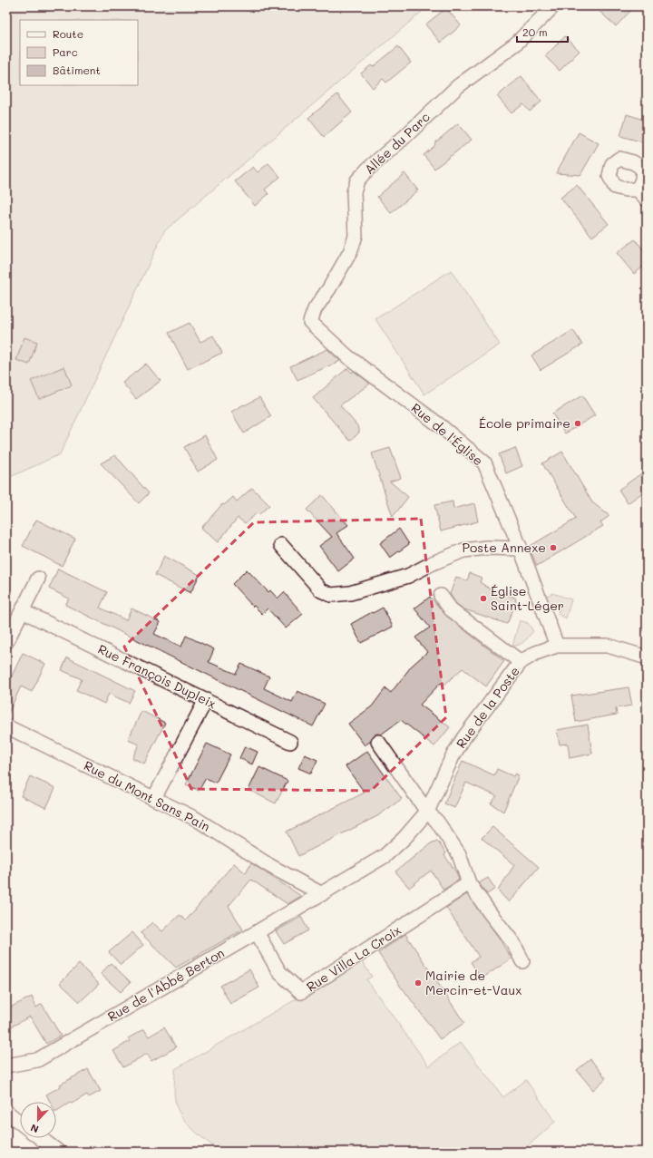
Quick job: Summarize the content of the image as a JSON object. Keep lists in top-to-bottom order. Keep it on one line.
{"streets":{"street":["Allée du Parc","Rue de l'Église","Rue François Dupleix","Rue de la Poste","Rue du Mont Sans Pain","Rue Villa La Croix","Rue de l'Abbé Berton"]},"crossings":[["Allée du Parc","Rue de l'Église"],["Rue de l'Église","Rue de la Poste"],["Rue de la Poste","Rue du Mont Sans Pain"],["Rue de la Poste","Rue de l'Abbé Berton"],["Rue du Mont Sans Pain","Rue de l'Abbé Berton"],["Rue Villa La Croix","Rue de l'Abbé Berton"]],"places":["École primaire","Poste Annexe","Église Saint-Léger","Mairie de Mercin-et-Vaux"],"legend":["Route","Parc","Bâtiment"],"scale_bar":"20 m","north":"bottom"}
